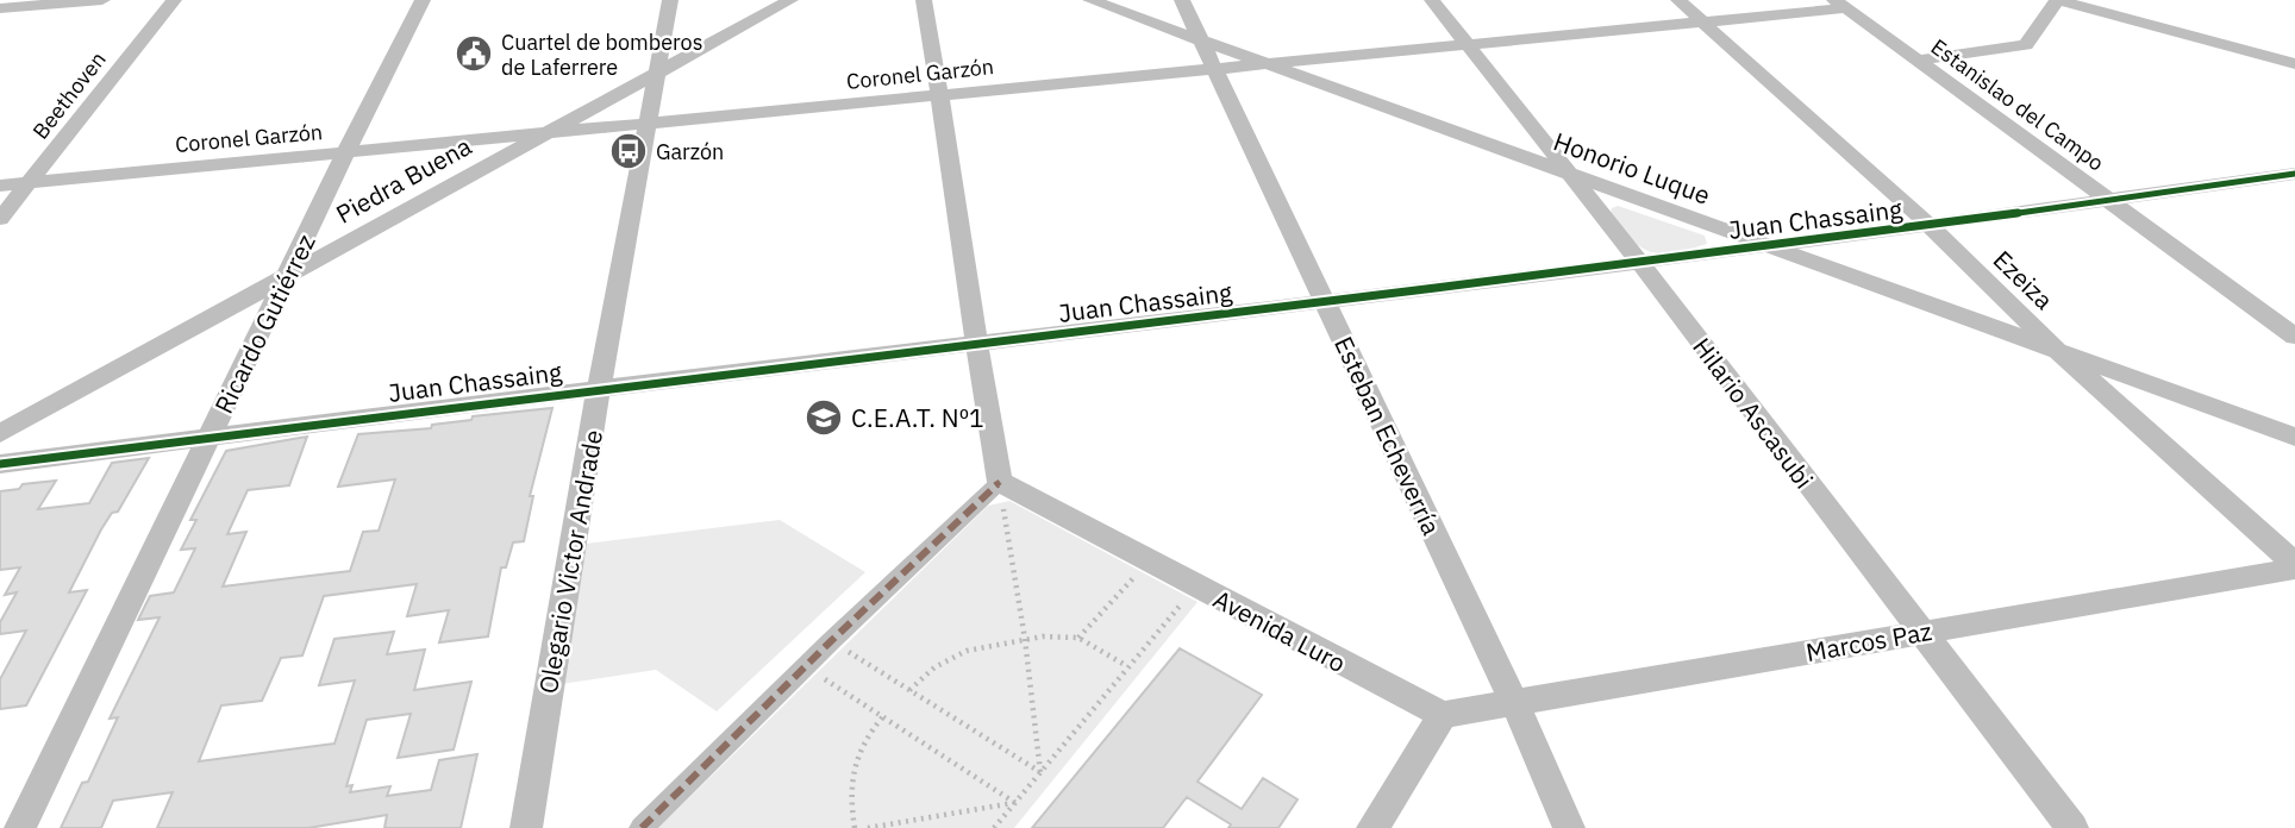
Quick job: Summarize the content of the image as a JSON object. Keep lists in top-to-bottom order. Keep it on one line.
{"streets":{"street":["Coronel Garzón","Beethoven","Estanislao del Campo","Honorio Luque","Piedra Buena","Juan Chassaing","Ezeiza","Ricardo Gutiérrez","Hilario Ascasubi","Esteban Echeverría","Olegario Victor Andrade","Avenida Luro","Marcos Paz"]},"crossings":[["Coronel Garzón","Beethoven"],["Coronel Garzón","Estanislao del Campo"],["Coronel Garzón","Honorio Luque"],["Coronel Garzón","Piedra Buena"],["Coronel Garzón","Ezeiza"],["Coronel Garzón","Ricardo Gutiérrez"],["Coronel Garzón","Hilario Ascasubi"],["Coronel Garzón","Esteban Echeverría"],["Coronel Garzón","Olegario Victor Andrade"],["Estanislao del Campo","Juan Chassaing"],["Honorio Luque","Juan Chassaing"],["Honorio Luque","Ezeiza"],["Honorio Luque","Hilario Ascasubi"],["Honorio Luque","Esteban Echeverría"],["Piedra Buena","Ricardo Gutiérrez"],["Piedra Buena","Olegario Victor Andrade"],["Juan Chassaing","Ezeiza"],["Juan Chassaing","Ricardo Gutiérrez"],["Juan Chassaing","Hilario Ascasubi"],["Juan Chassaing","Esteban Echeverría"],["Juan Chassaing","Olegario Victor Andrade"],["Ezeiza","Marcos Paz"],["Hilario Ascasubi","Marcos Paz"],["Esteban Echeverría","Marcos Paz"],["Avenida Luro","Marcos Paz"]],"places":{"public building":["Cuartel de bomberos de Laferrere"],"bus stop":["Garzón"],"school or university":["C.E.A.T. Nº1"]}}
